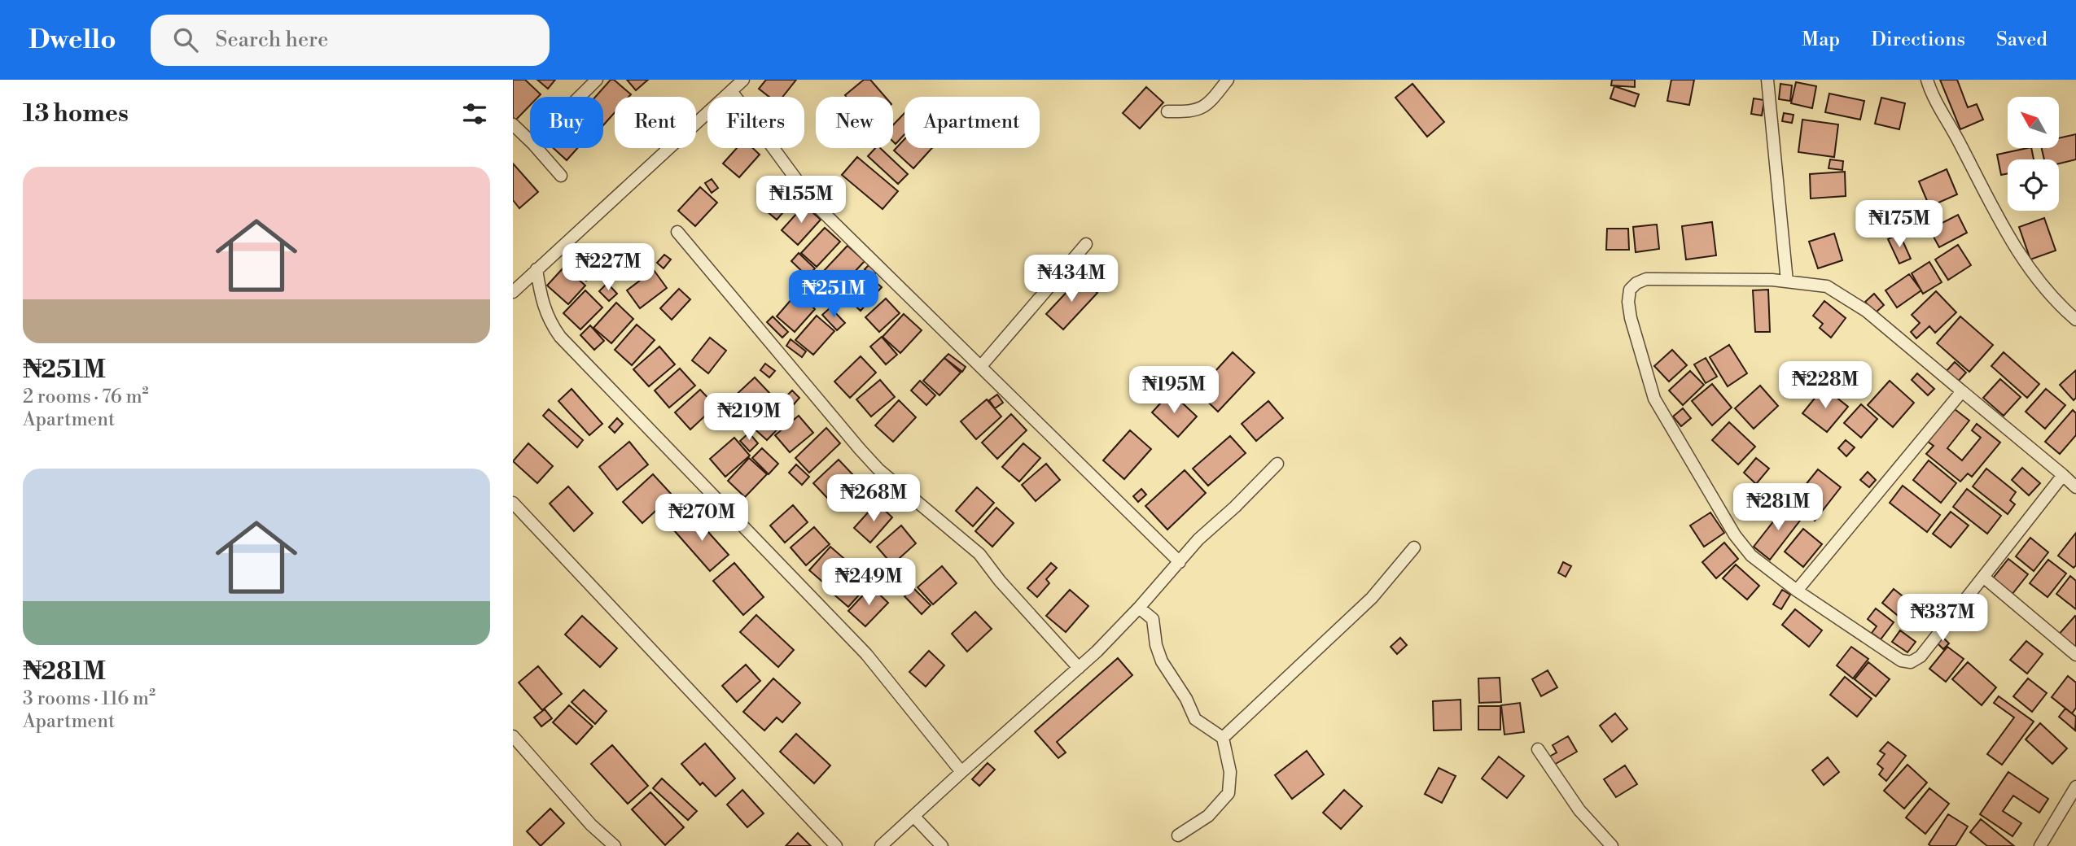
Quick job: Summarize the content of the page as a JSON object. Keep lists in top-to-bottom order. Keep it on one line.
{"north":"top left","page":{"header":"Dwello","search":"Search here","nav":["Map","Directions","Saved"],"heading":"13 homes","chip":["Buy","Rent","Filters","New","Apartment"],"list":[{"name":"₦251M","note":"2 rooms · 76 m² · Apartment"},{"name":"₦281M","note":"3 rooms · 116 m² · Apartment"}],"price":["₦155M","₦175M","₦227M","₦434M","₦251M","₦228M","₦195M","₦219M","₦268M","₦281M","₦270M","₦249M","₦337M"]}}
